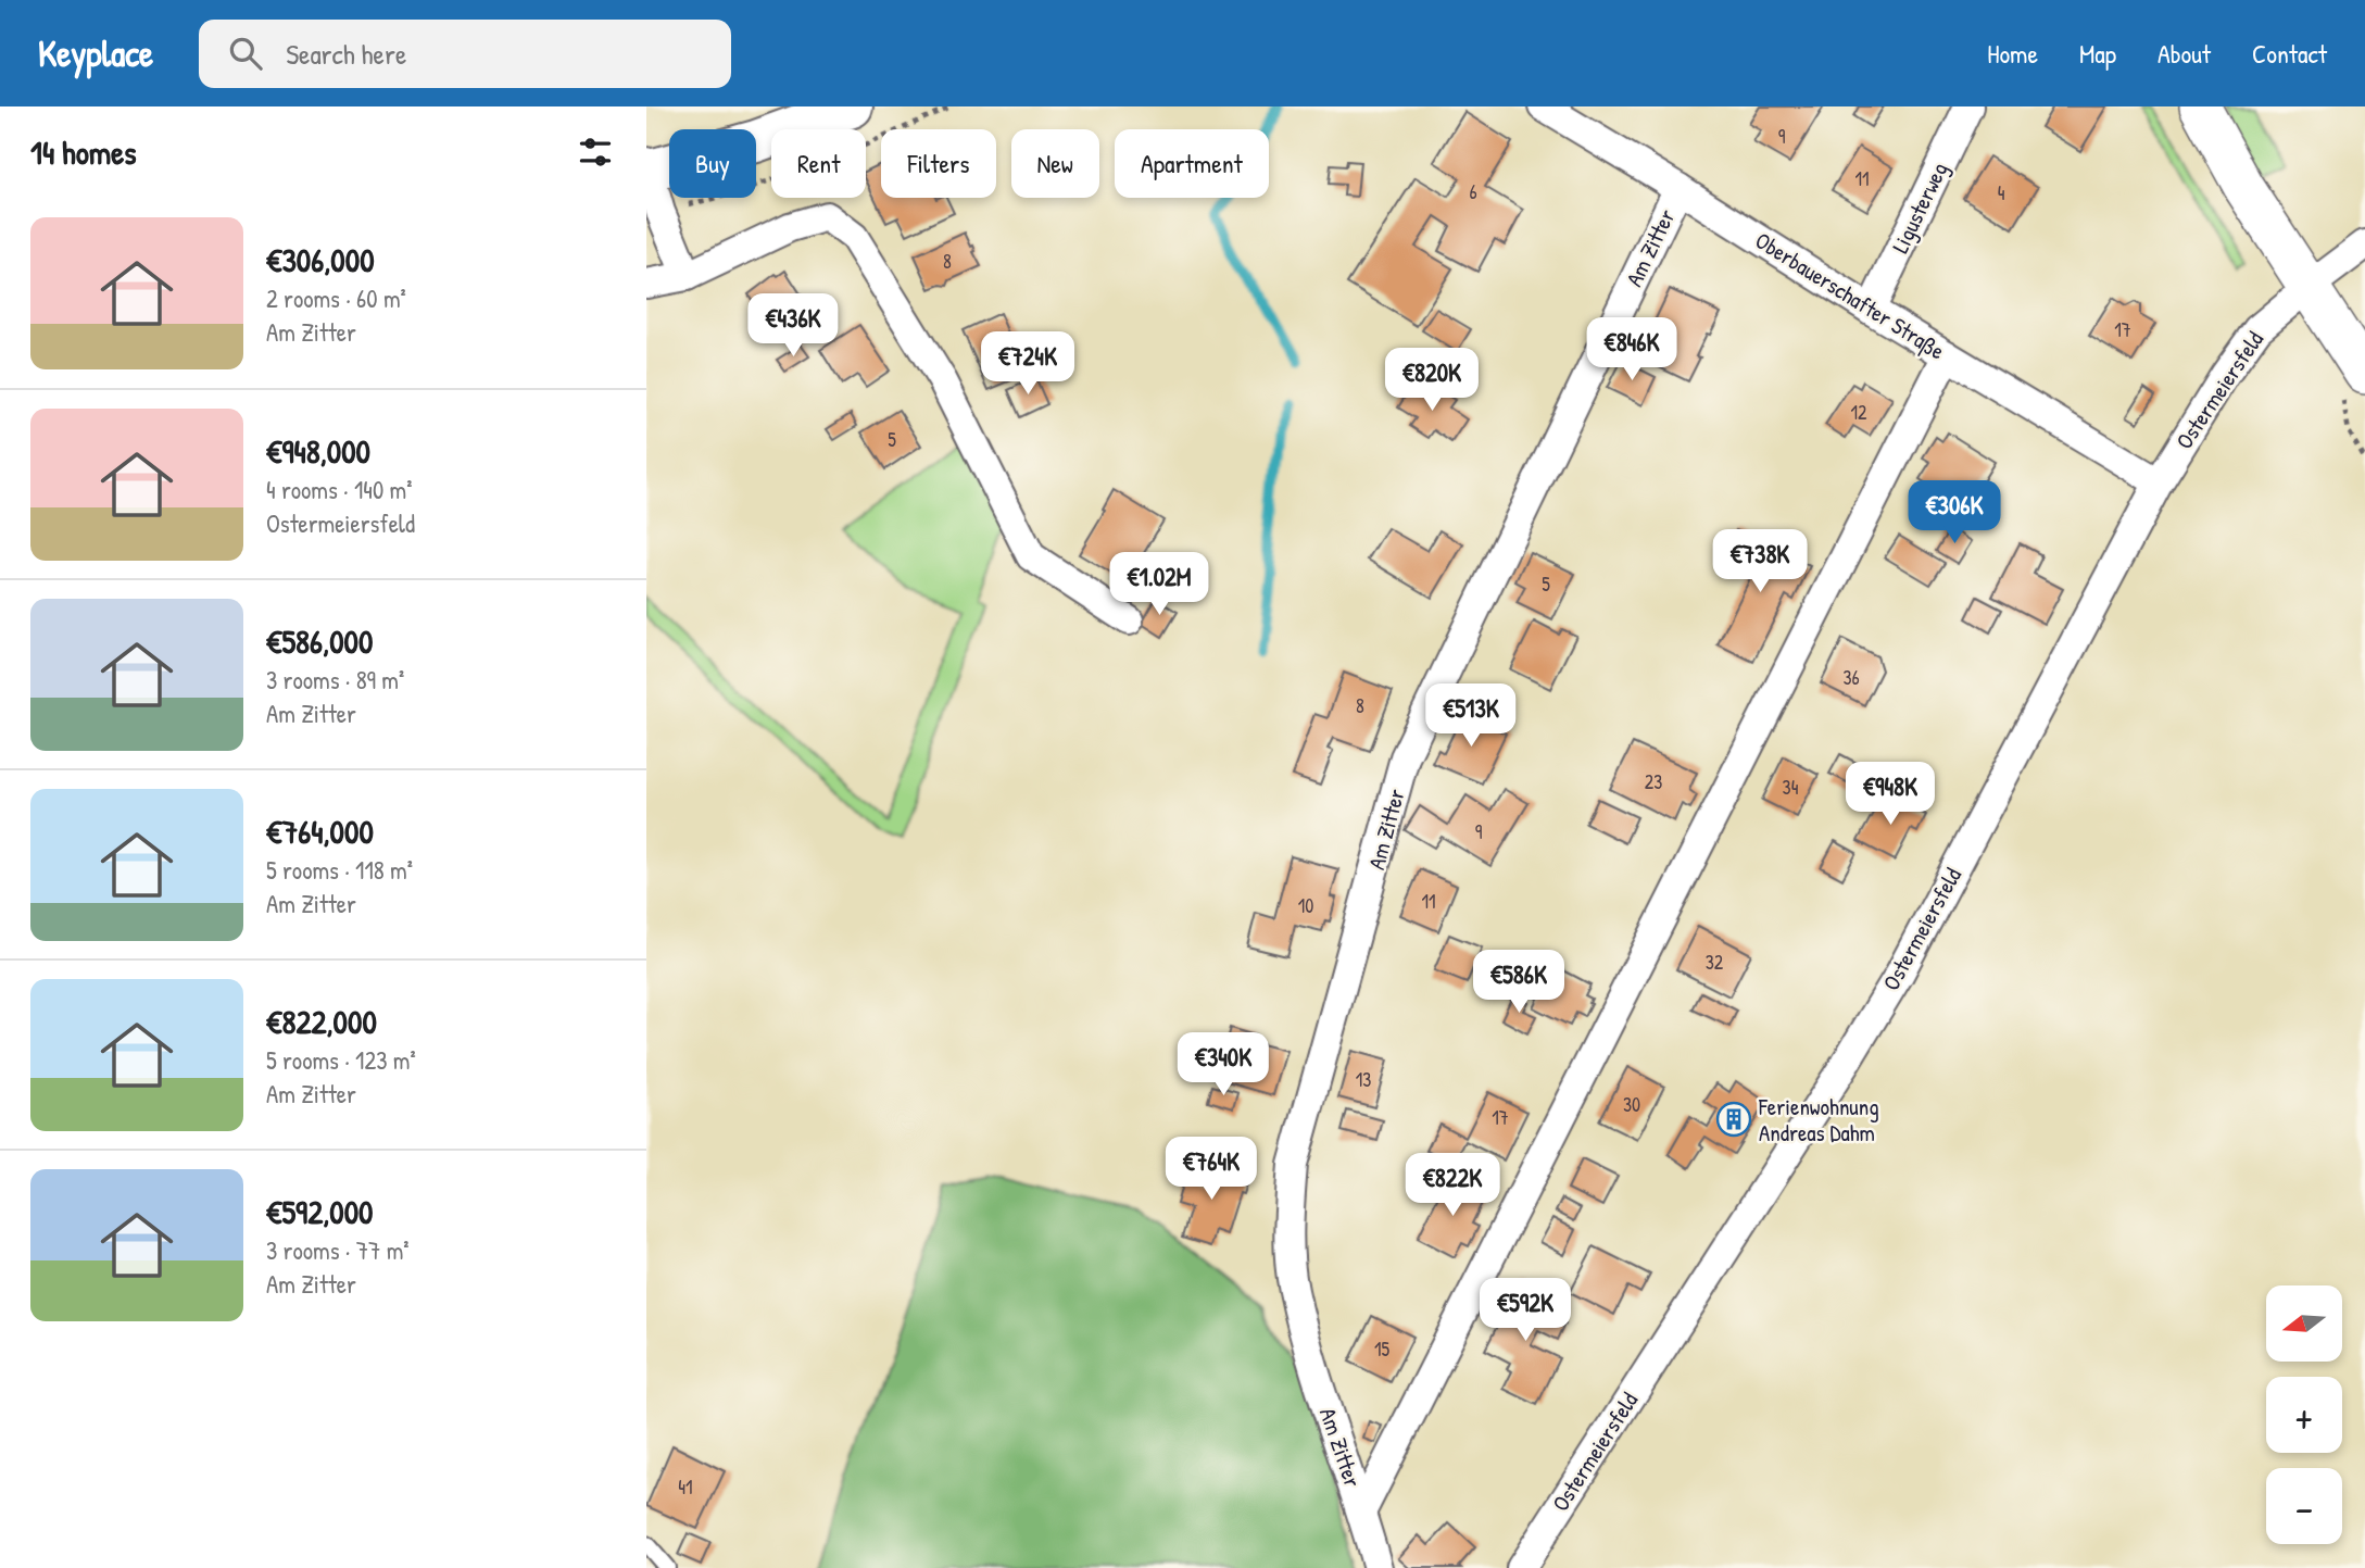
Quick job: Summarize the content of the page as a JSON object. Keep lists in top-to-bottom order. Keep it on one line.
{"streets":{"street":["Ligusterweg","Am Zitter","Oberbauerschafter Straße","Ostermeiersfeld"]},"crossings":[["Ligusterweg","Oberbauerschafter Straße"],["Am Zitter","Oberbauerschafter Straße"],["Oberbauerschafter Straße","Ostermeiersfeld"]],"places":{"building":["Ferienwohnung Andreas Dahm"]},"house_numbers":["9","11","6","4","8","17","12","5","5","36","8","23","34","9","11","10","32","13","30","17","15","41"],"north":"left","page":{"header":"Keyplace","search":"Search here","nav":["Home","Map","About","Contact"],"heading":"14 homes","chip":["Buy","Rent","Filters","New","Apartment"],"list":[{"name":"€306,000","note":"2 rooms · 60 m² · Am Zitter"},{"name":"€948,000","note":"4 rooms · 140 m² · Ostermeiersfeld"},{"name":"€586,000","note":"3 rooms · 89 m² · Am Zitter"},{"name":"€764,000","note":"5 rooms · 118 m² · Am Zitter"},{"name":"€822,000","note":"5 rooms · 123 m² · Am Zitter"},{"name":"€592,000","note":"3 rooms · 77 m² · Am Zitter"}],"price":["€436K","€846K","€724K","€820K","€306K","€738K","€1.02M","€513K","€948K","€586K","€340K","€764K","€822K","€592K"],"map_buttons":["+","−"]}}
